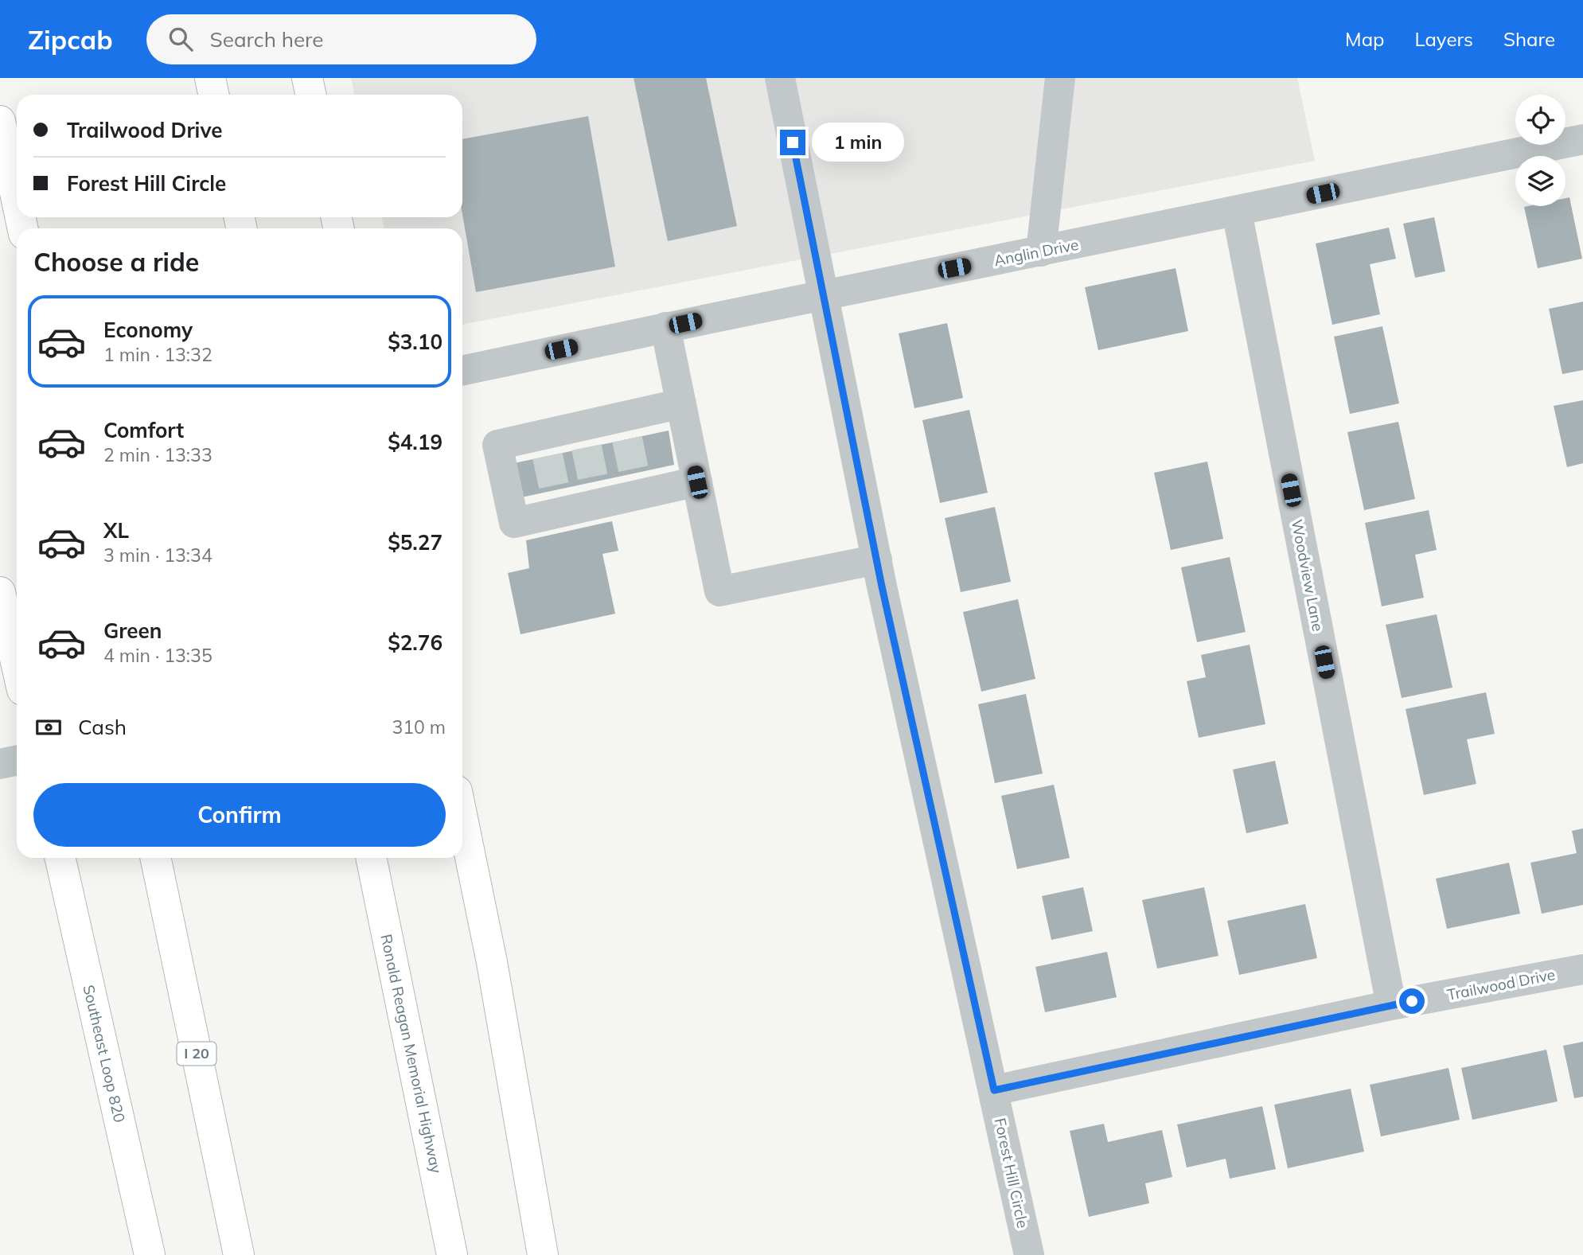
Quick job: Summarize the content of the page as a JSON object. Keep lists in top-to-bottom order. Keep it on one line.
{"streets":{"main road":["Southeast Loop 820","I 20","Ronald Reagan Memorial Highway"],"street":["Anglin Drive","Woodview Lane","Trailwood Drive","Forest Hill Circle"]},"crossings":[["Anglin Drive","Woodview Lane"],["Anglin Drive","Forest Hill Circle"],["Woodview Lane","Trailwood Drive"],["Trailwood Drive","Forest Hill Circle"]],"page":{"header":"Zipcab","search":"Search here","nav":["Map","Layers","Share"],"banner":["Trailwood Drive","Forest Hill Circle"],"bubble":"1 min","heading":"Choose a ride","list":[{"name":"Economy","note":"1 min · 13:32","value":"$3.10"},{"name":"Comfort","note":"2 min · 13:33","value":"$4.19"},{"name":"XL","note":"3 min · 13:34","value":"$5.27"},{"name":"Green","note":"4 min · 13:35","value":"$2.76"}],"pay":["Cash","310 m"],"buttons":"Confirm"}}
